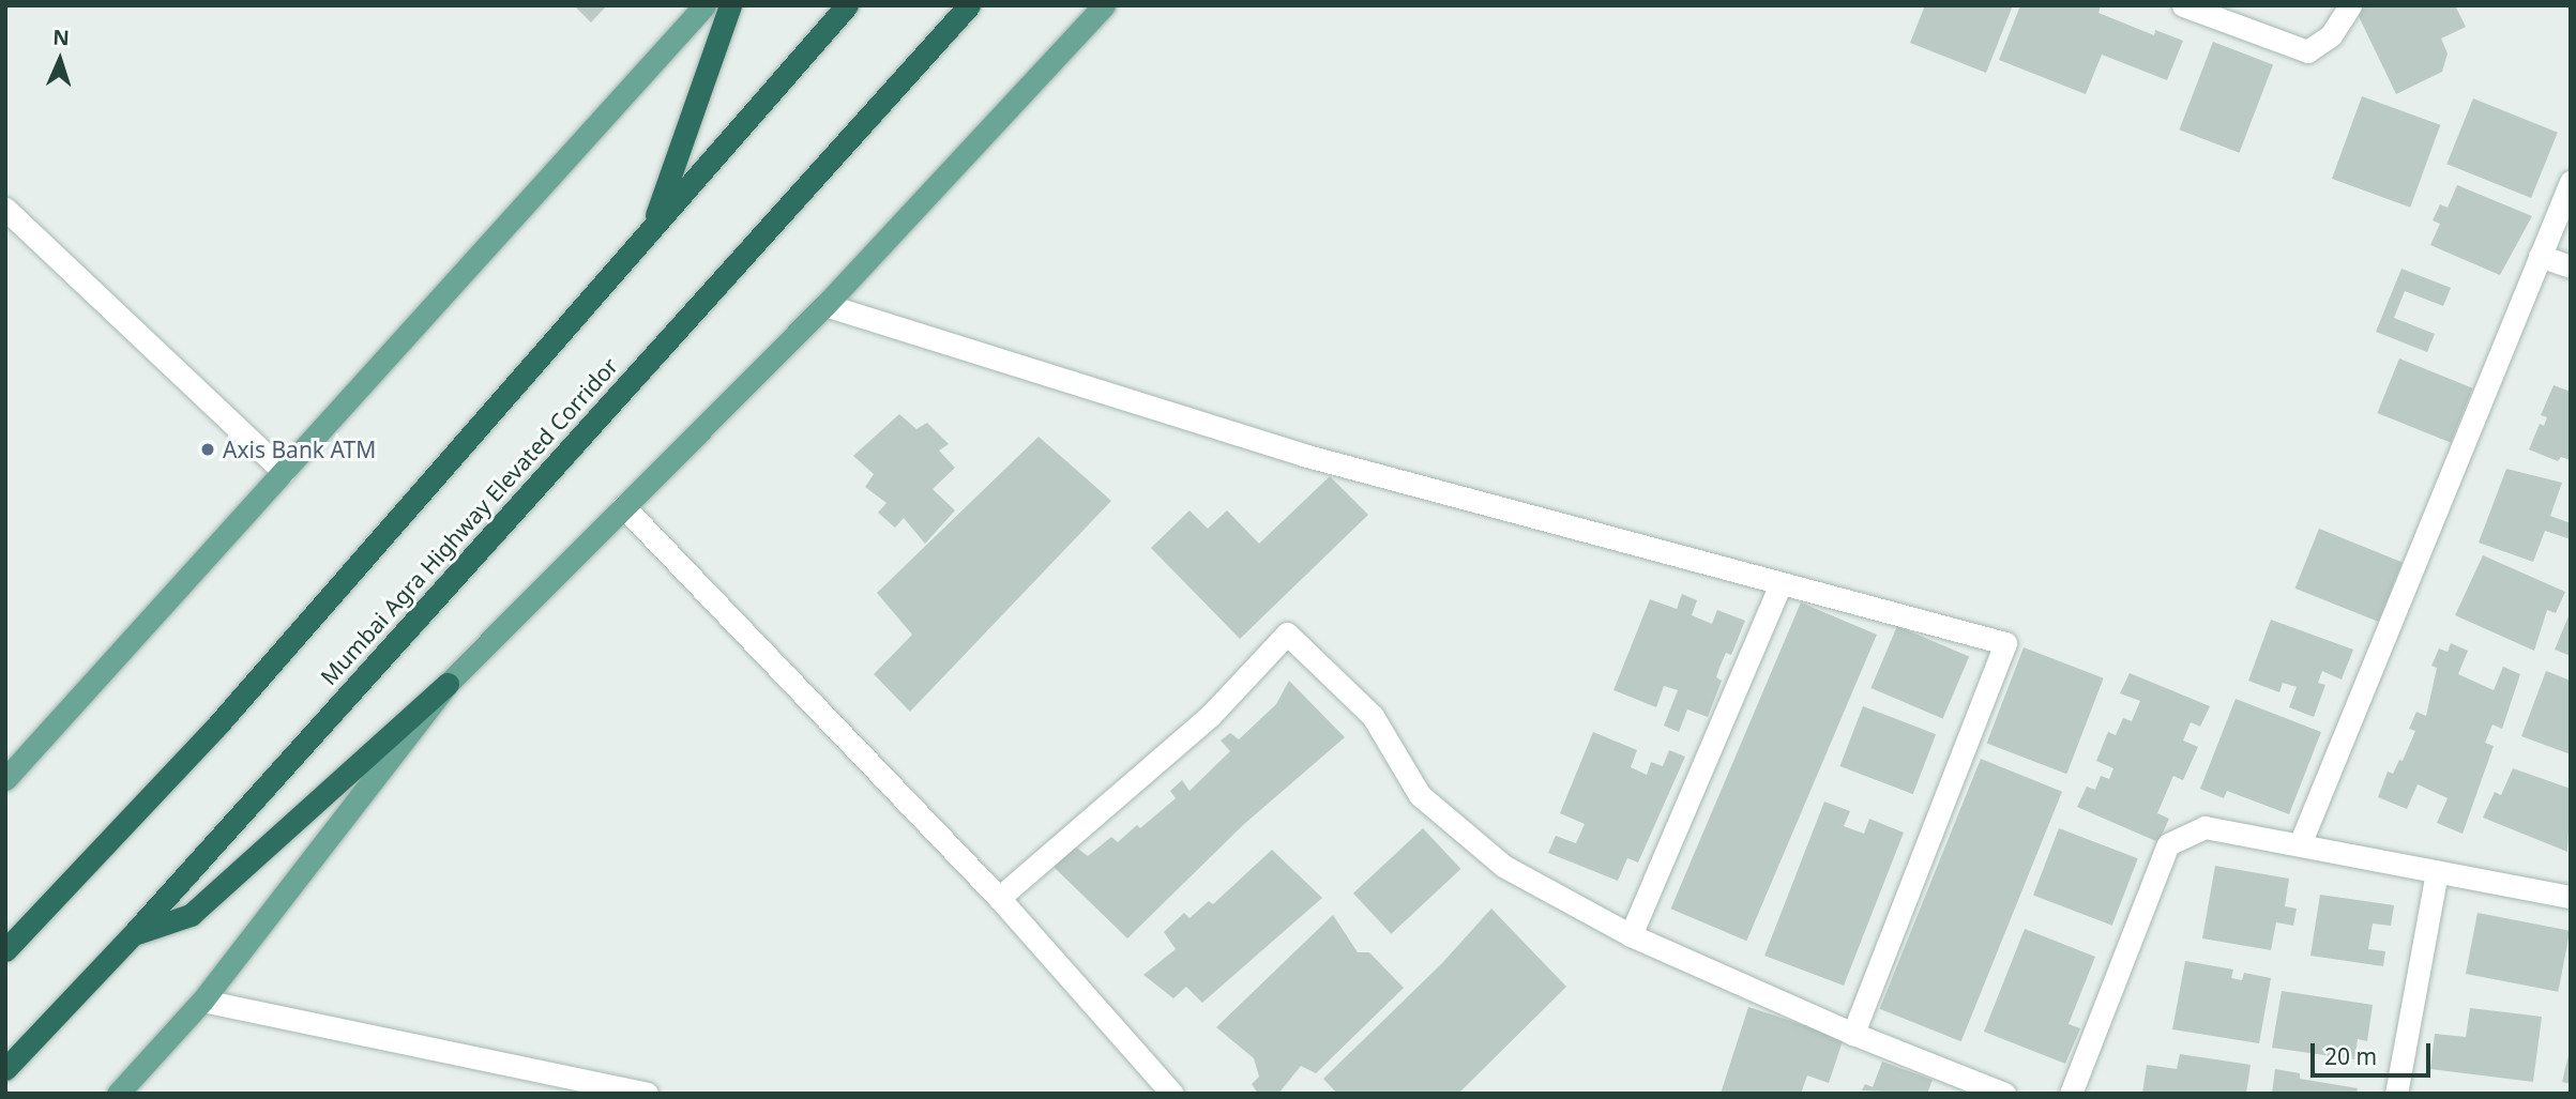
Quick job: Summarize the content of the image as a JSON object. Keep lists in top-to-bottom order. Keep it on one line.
{"streets":{"highway":["Mumbai Agra Highway Elevated Corridor"]},"places":["Axis Bank ATM"],"scale_bar":"20 m","north":"top"}
